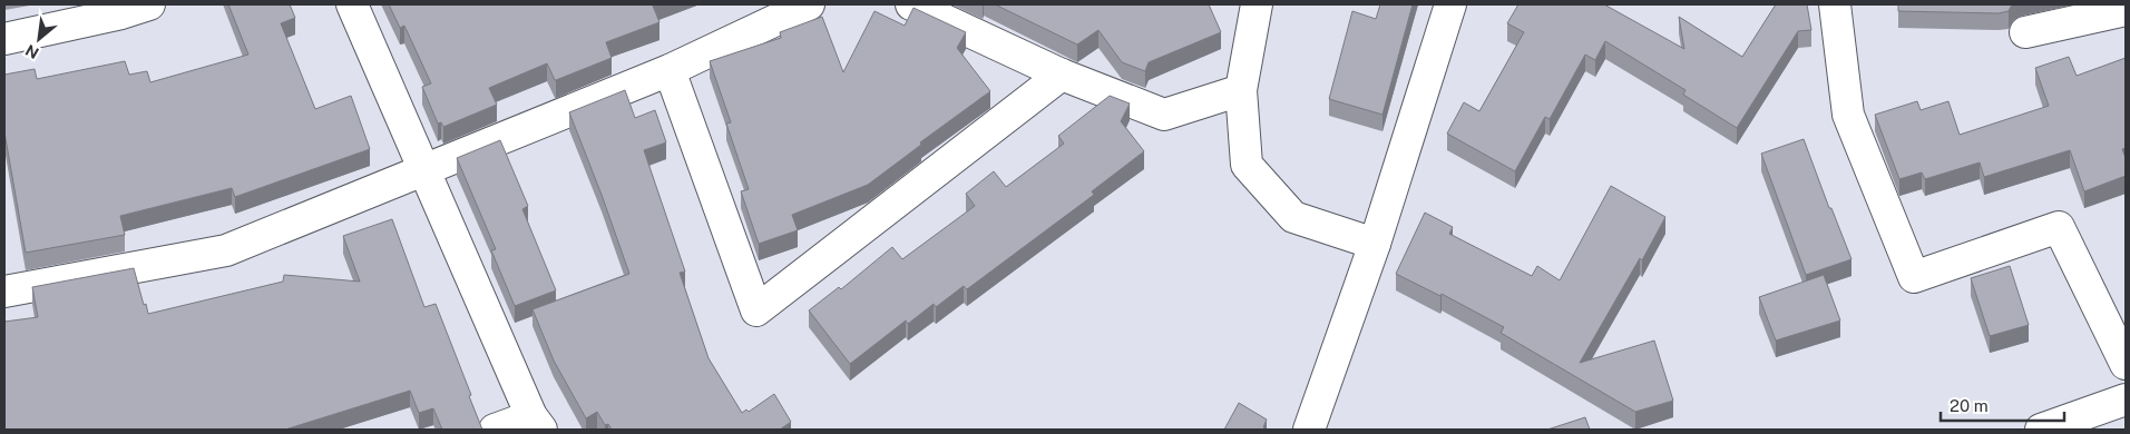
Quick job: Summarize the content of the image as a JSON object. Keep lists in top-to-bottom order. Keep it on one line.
{"scale_bar":"20 m","north":"bottom left"}
